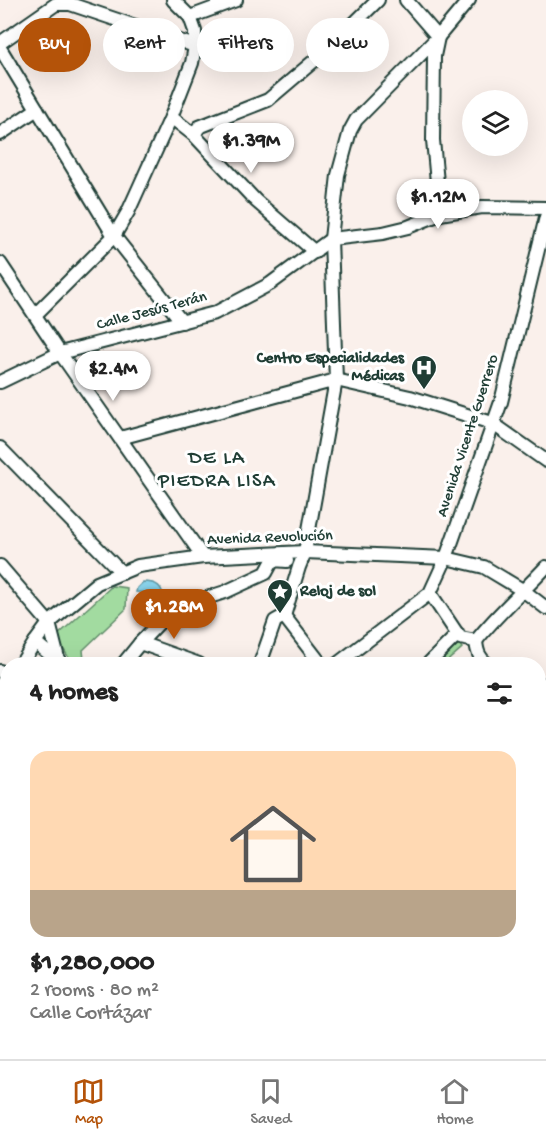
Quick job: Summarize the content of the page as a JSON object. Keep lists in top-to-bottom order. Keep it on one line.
{"streets":{"street":["Calle Jesús Terán","Avenida Vicente Guerrero","Avenida Revolución"]},"crossings":[["Avenida Vicente Guerrero","Avenida Revolución"]],"districts":["DE LA PIEDRA LISA"],"places":{"hospital":["Centro Especialidades Médicas"],"place":["Reloj de sol"]},"page":{"chip":["Buy","Rent","Filters","New"],"price":["$1.39M","$1.12M","$2.4M","$1.28M"],"heading":"4 homes","list":[{"name":"$1,280,000","note":"2 rooms · 80 m² · Calle Cortázar"}],"tabs":["Map","Saved","Home"]}}
